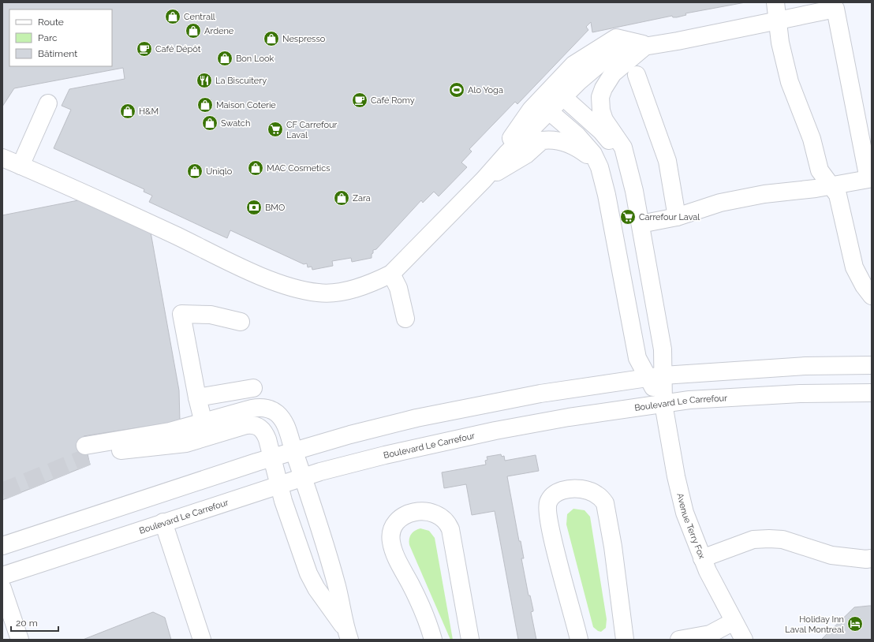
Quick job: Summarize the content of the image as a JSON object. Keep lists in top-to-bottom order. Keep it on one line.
{"streets":{"street":["Boulevard Le Carrefour","Avenue Terry Fox"]},"crossings":[["Boulevard Le Carrefour","Avenue Terry Fox"]],"places":{"shop":["Centrall","Ardene","Nespresso","Bon Look","Maison Coterie","H&M","Swatch","MAC Cosmetics","Uniqlo","Zara"],"cafe":["Café Dépôt","Café Romy"],"restaurant":["La Biscuitery"],"sports":["Alo Yoga"],"supermarket":["CF Carrefour Laval","Carrefour Laval"],"bank":["BMO"],"hotel":["Holiday Inn Laval Montreal"]},"legend":["Route","Parc","Bâtiment"],"scale_bar":"20 m"}
